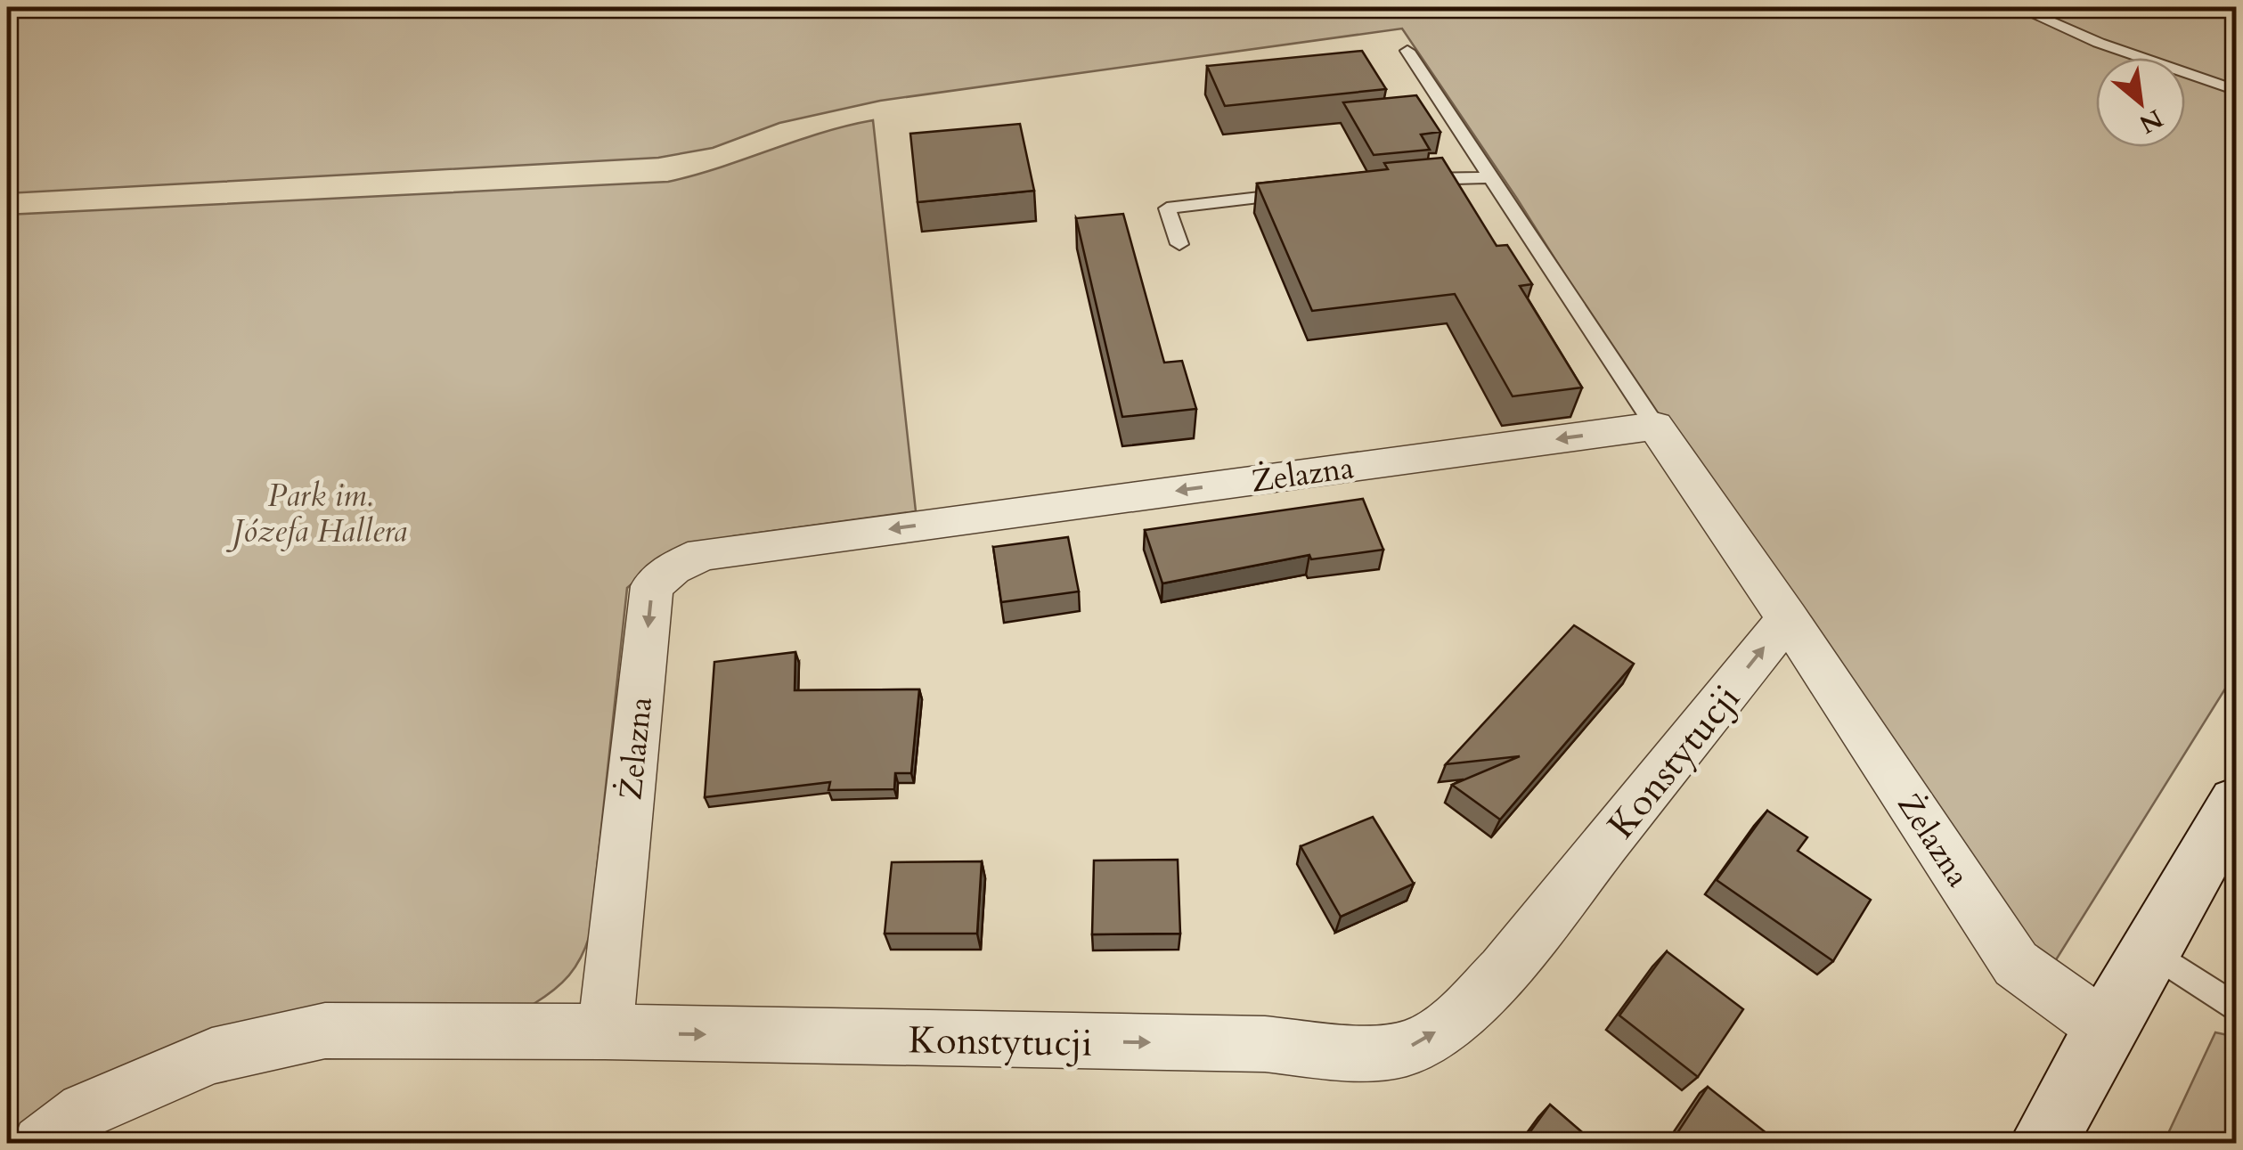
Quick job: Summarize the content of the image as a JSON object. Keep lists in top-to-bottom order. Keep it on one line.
{"streets":{"street":["Żelazna","Konstytucji"]},"crossings":[["Żelazna","Konstytucji"]],"one_way":["Żelazna","Konstytucji"],"parks":["Park im. Józefa Hallera"],"north":"bottom right"}
